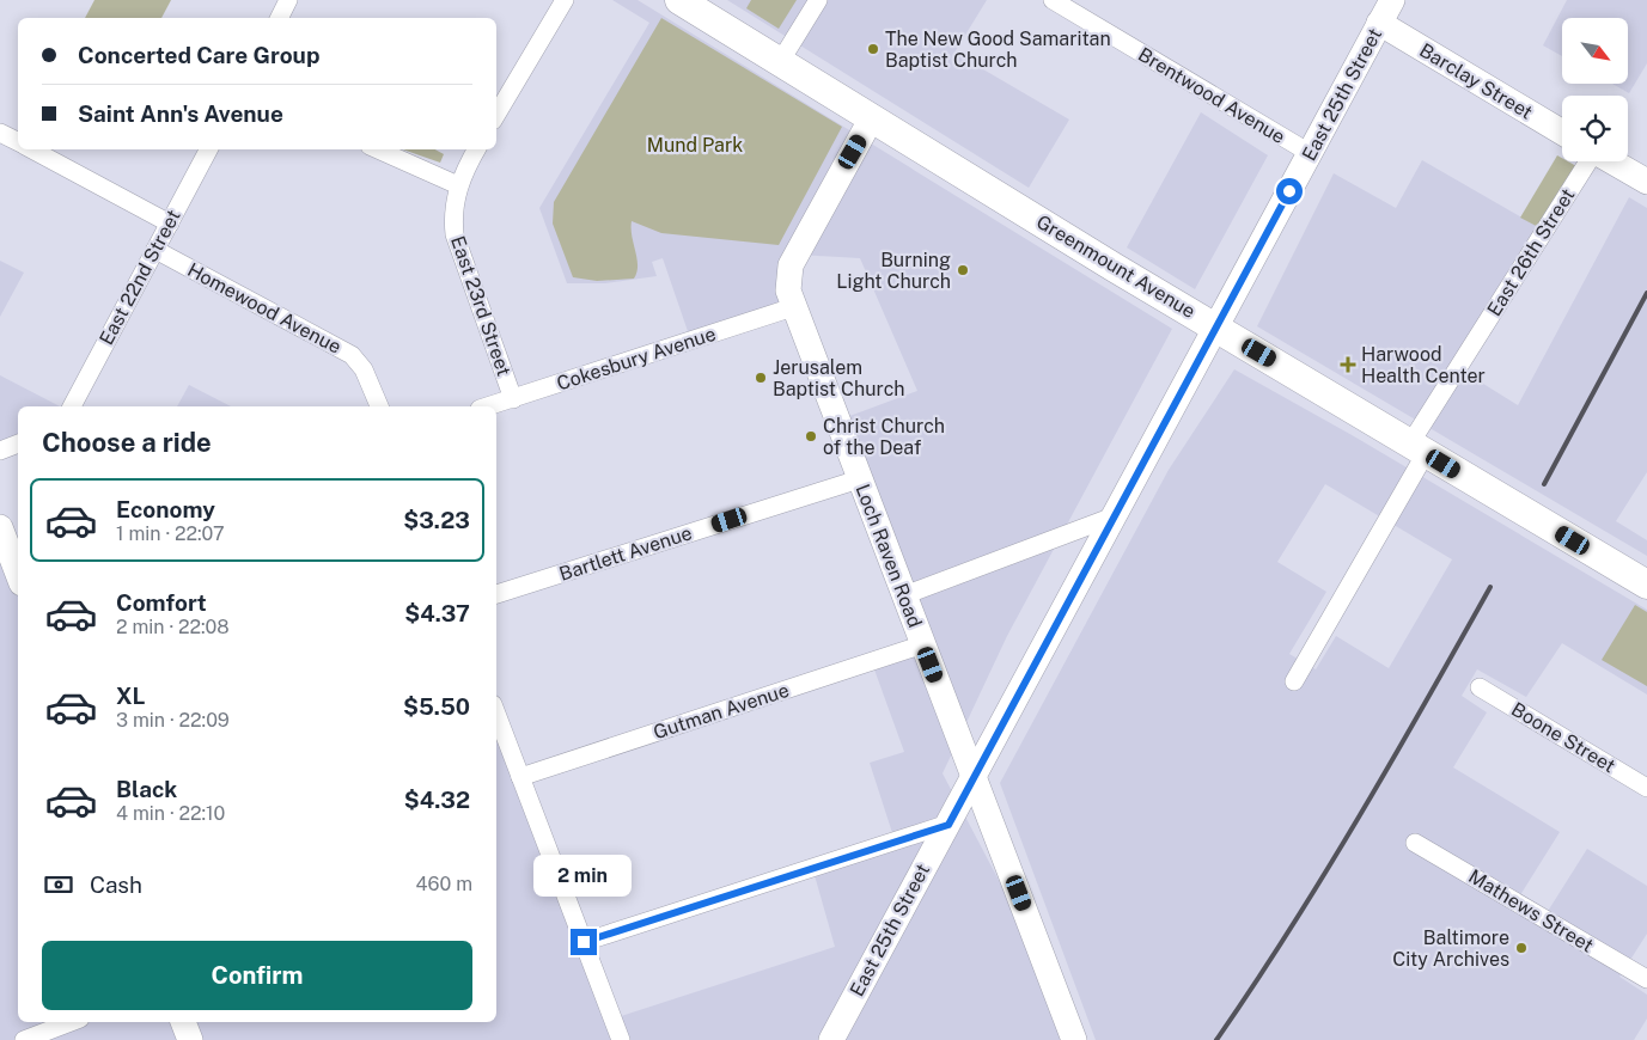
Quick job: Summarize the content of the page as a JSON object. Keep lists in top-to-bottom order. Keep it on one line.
{"streets":{"main road":["Barclay Street","East 25th Street","Greenmount Avenue","Loch Raven Road"],"street":["Brentwood Avenue","East 26th Street","East 22nd Street","East 23rd Street","Homewood Avenue","Cokesbury Avenue","Bartlett Avenue","Gutman Avenue","Boone Street","Mathews Street"]},"crossings":[["Barclay Street","East 25th Street"],["East 25th Street","Brentwood Avenue"],["East 25th Street","Greenmount Avenue"],["East 25th Street","Loch Raven Road"],["East 26th Street","Greenmount Avenue"],["Greenmount Avenue","Loch Raven Road"],["East 22nd Street","Homewood Avenue"],["East 23rd Street","Cokesbury Avenue"],["Cokesbury Avenue","Loch Raven Road"],["Bartlett Avenue","Loch Raven Road"],["Loch Raven Road","Gutman Avenue"]],"parks":["Mund Park"],"places":{"other":["The New Good Samaritan Baptist Church","Burning Light Church","Jerusalem Baptist Church","Christ Church of the Deaf","Baltimore City Archives"],"health":["Harwood Health Center"]},"north":"bottom right","page":{"banner":["Concerted Care Group","Saint Ann's Avenue"],"heading":"Choose a ride","list":[{"name":"Economy","note":"1 min · 22:07","value":"$3.23"},{"name":"Comfort","note":"2 min · 22:08","value":"$4.37"},{"name":"XL","note":"3 min · 22:09","value":"$5.50"},{"name":"Black","note":"4 min · 22:10","value":"$4.32"}],"pay":["Cash","460 m"],"bubble":"2 min","buttons":"Confirm"}}
